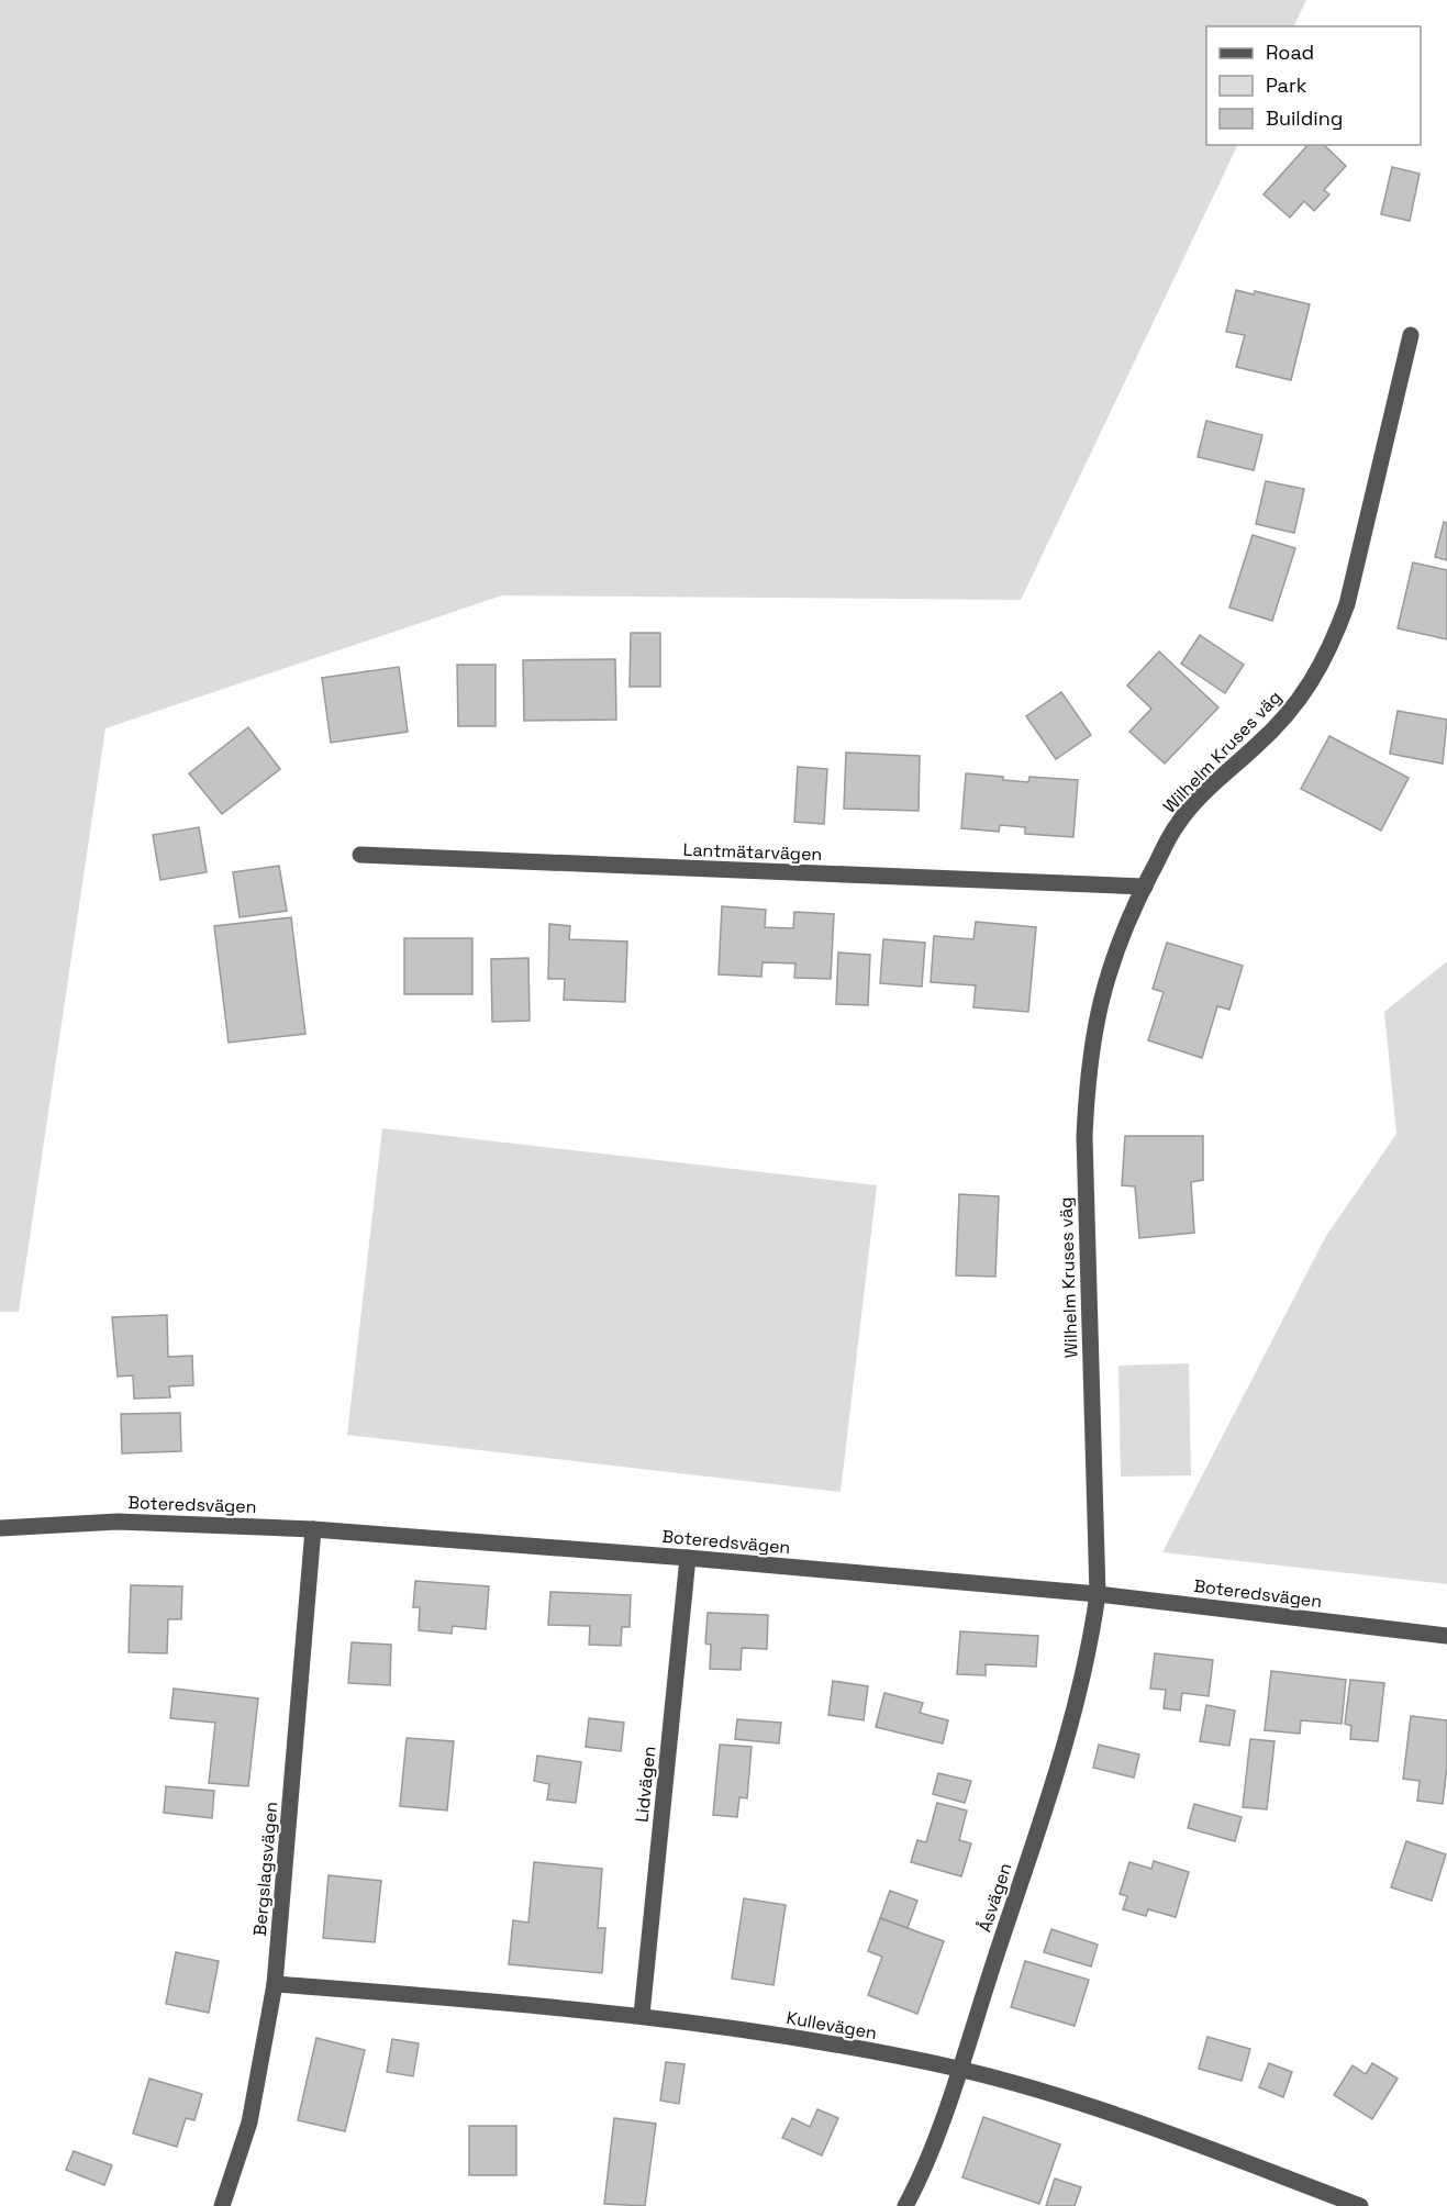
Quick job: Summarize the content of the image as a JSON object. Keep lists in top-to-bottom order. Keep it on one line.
{"streets":{"street":["Wilhelm Kruses väg","Lantmätarvägen","Boteredsvägen","Lidvägen","Bergslagsvägen","Åsvägen","Kullevägen"]},"crossings":[["Wilhelm Kruses väg","Lantmätarvägen"],["Wilhelm Kruses väg","Boteredsvägen"],["Wilhelm Kruses väg","Åsvägen"],["Boteredsvägen","Lidvägen"],["Boteredsvägen","Bergslagsvägen"],["Boteredsvägen","Åsvägen"],["Lidvägen","Kullevägen"],["Bergslagsvägen","Kullevägen"],["Åsvägen","Kullevägen"]],"legend":["Road","Park","Building"]}
